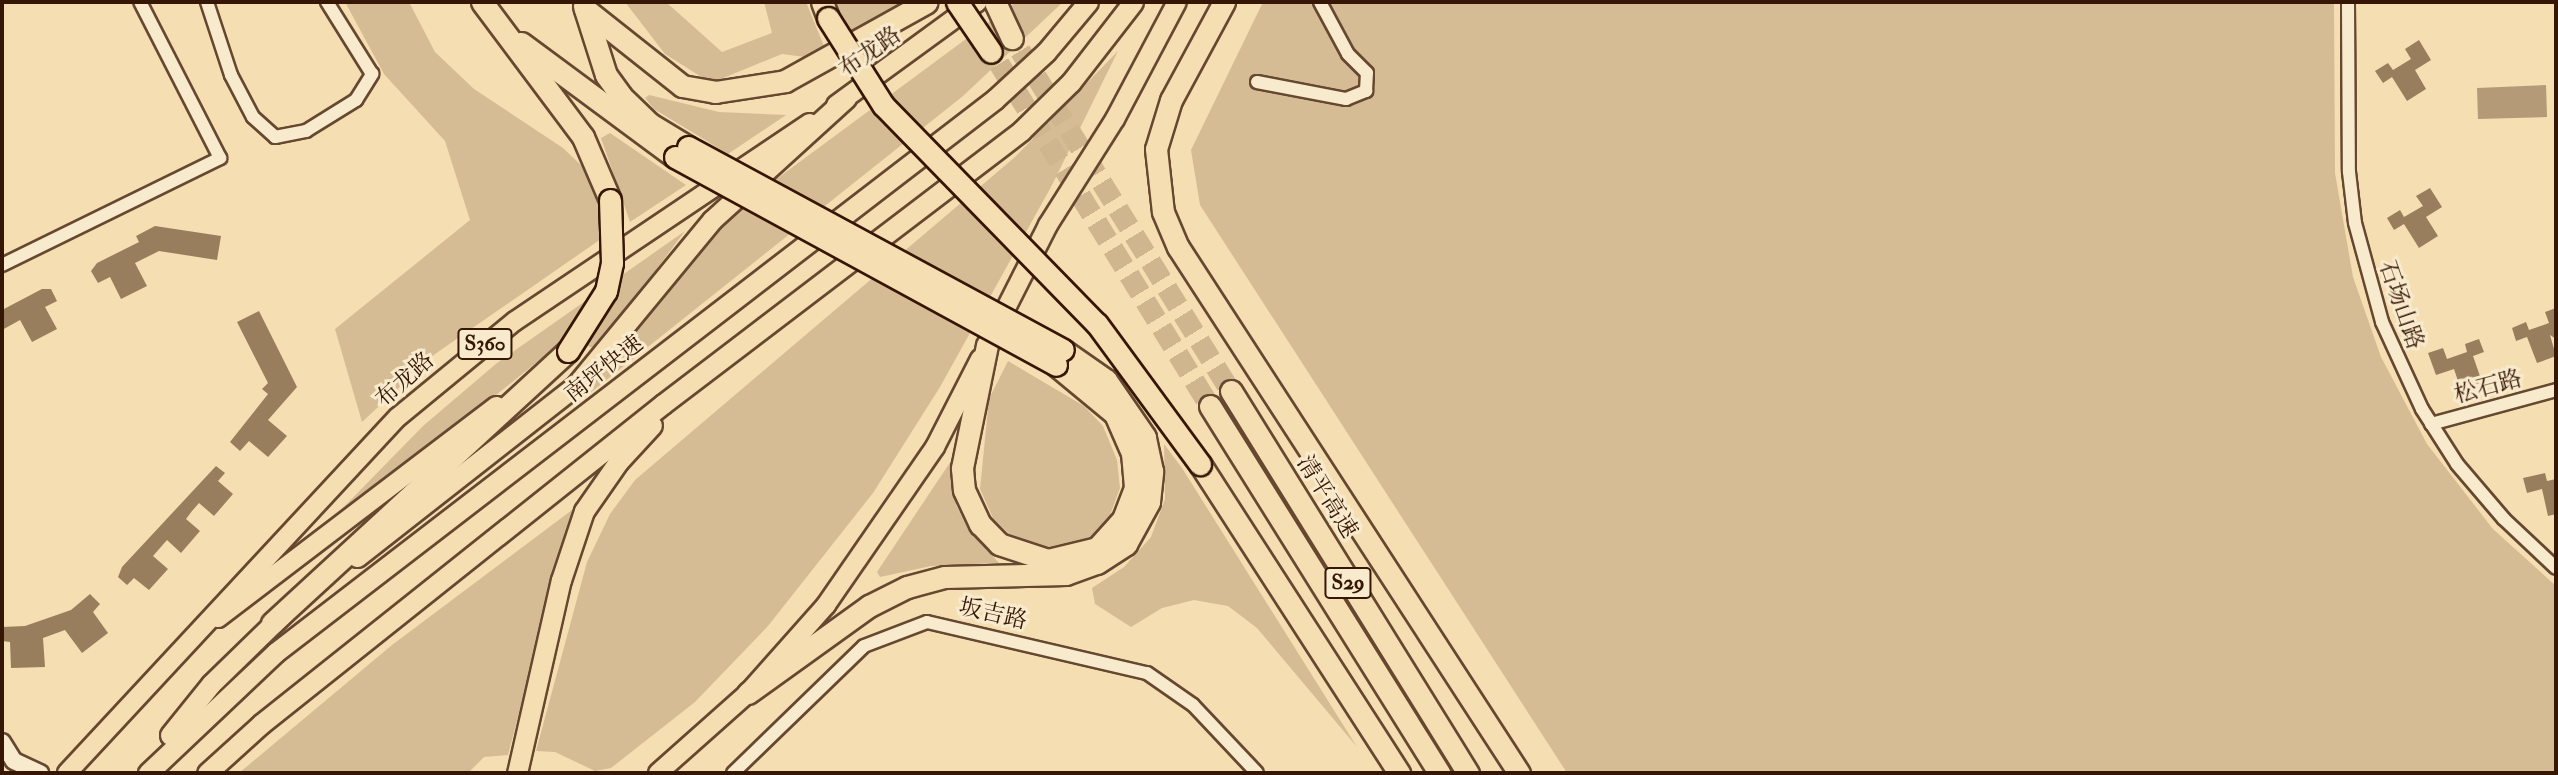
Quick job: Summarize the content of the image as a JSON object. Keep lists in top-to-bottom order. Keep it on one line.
{"streets":{"highway":["南坪快速","清平高速","S29"],"main road":["布龙路","S360"],"street":["石场山路","松石路","坂吉路"]},"crossings":[["石场山路","松石路"]]}
